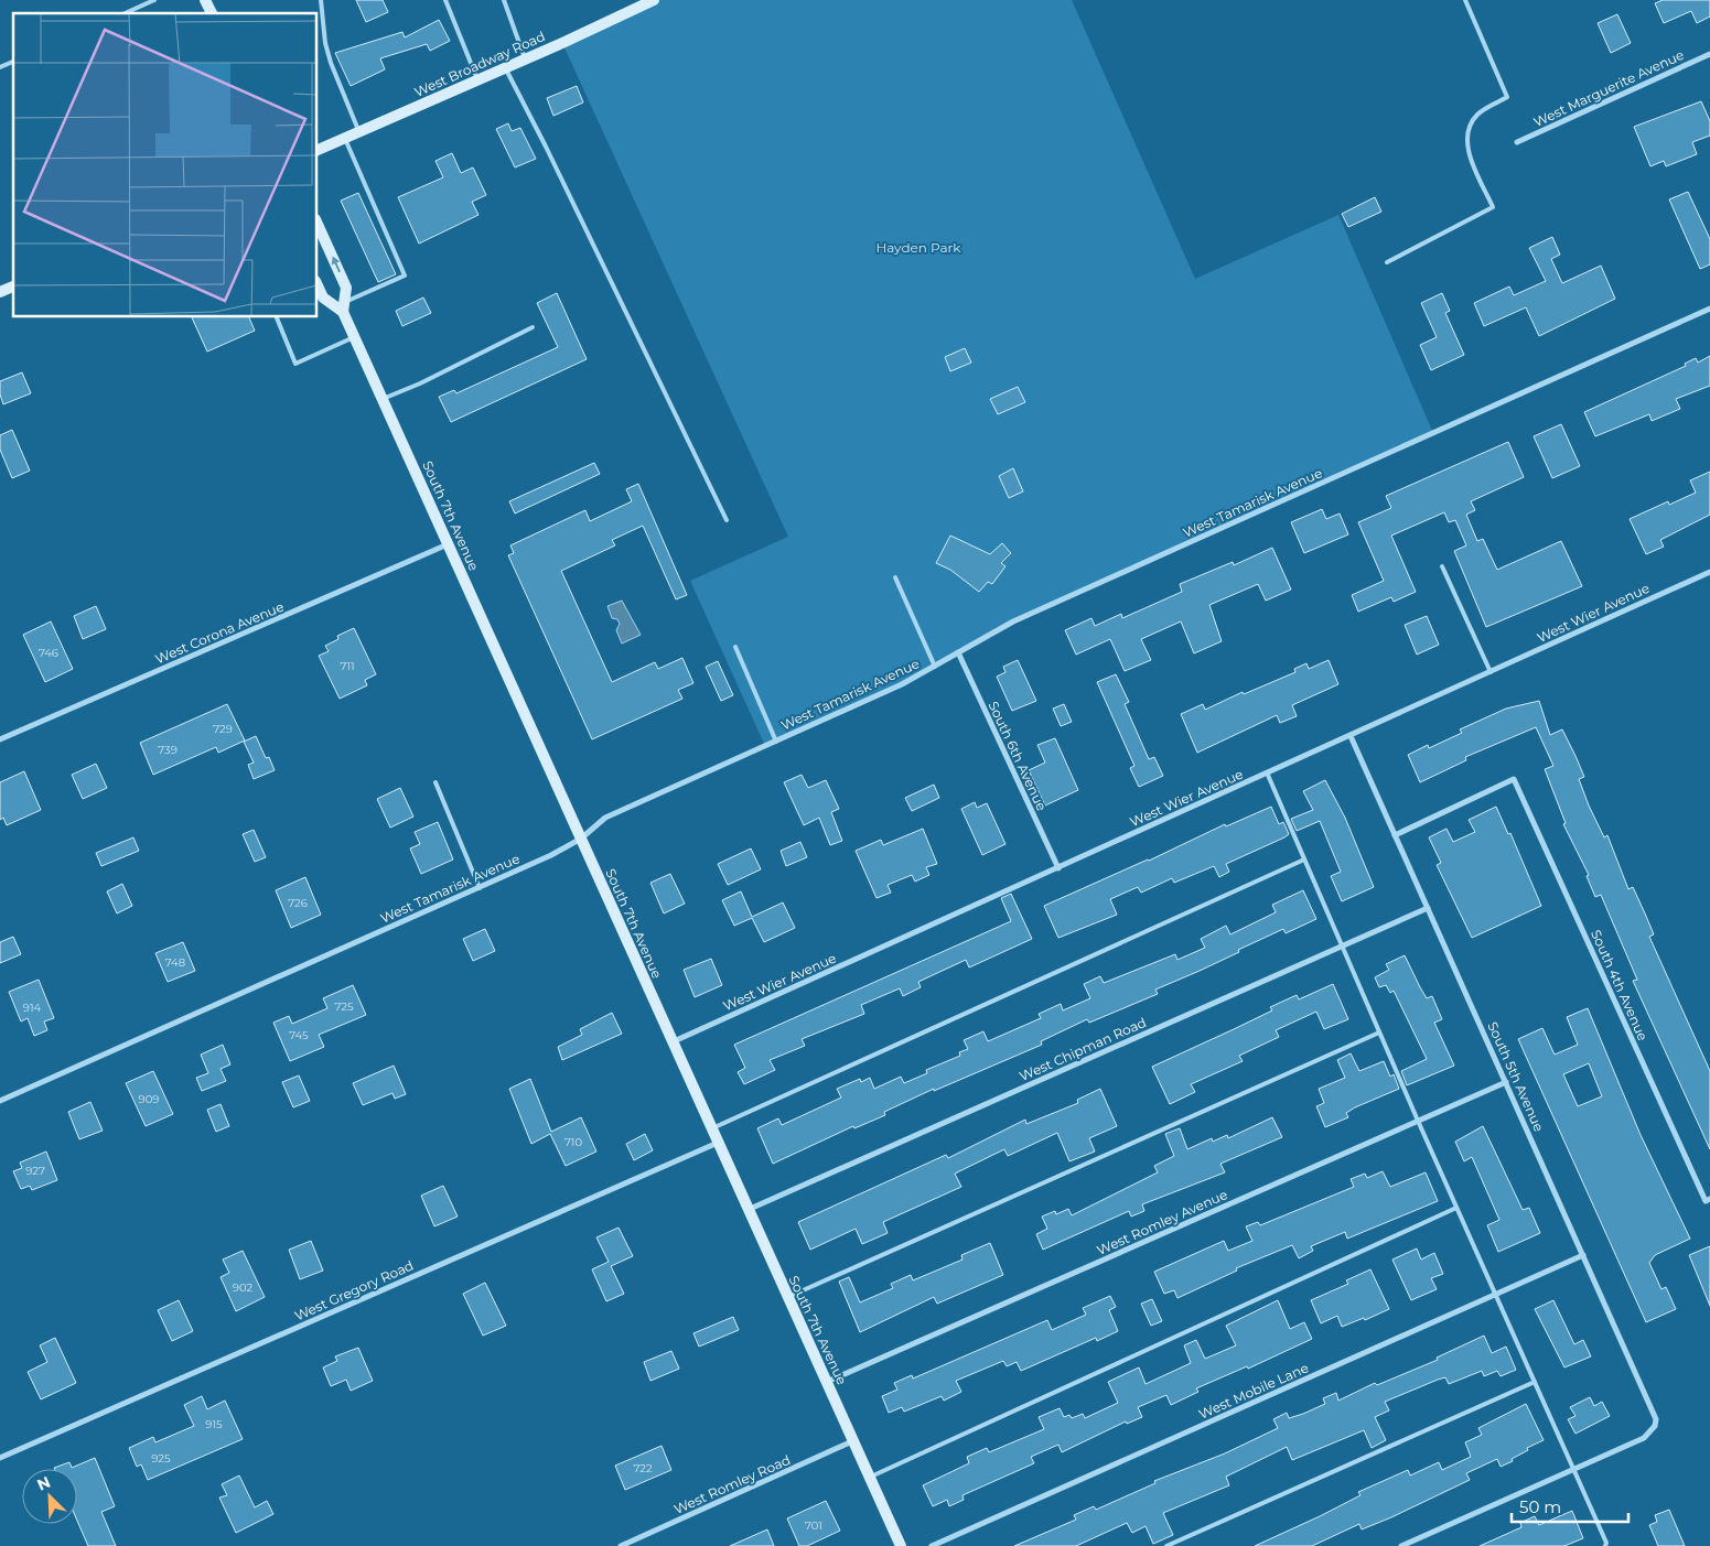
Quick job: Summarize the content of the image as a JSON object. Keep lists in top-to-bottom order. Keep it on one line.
{"streets":{"main road":["West Broadway Road","South 7th Avenue"],"street":["West Marguerite Avenue","West Tamarisk Avenue","West Wier Avenue","West Corona Avenue","South 6th Avenue","South 4th Avenue","West Chipman Road","South 5th Avenue","West Romley Avenue","West Gregory Road","West Mobile Lane","West Romley Road"]},"crossings":[["West Tamarisk Avenue","South 7th Avenue"],["West Tamarisk Avenue","South 6th Avenue"],["South 7th Avenue","West Wier Avenue"],["South 7th Avenue","West Corona Avenue"],["South 7th Avenue","West Chipman Road"],["South 7th Avenue","West Romley Avenue"],["South 7th Avenue","West Gregory Road"],["South 7th Avenue","West Romley Road"],["West Wier Avenue","South 6th Avenue"],["West Wier Avenue","South 5th Avenue"],["South 4th Avenue","South 5th Avenue"],["West Chipman Road","South 5th Avenue"],["South 5th Avenue","West Romley Avenue"],["South 5th Avenue","West Mobile Lane"]],"parks":["Hayden Park"],"house_numbers":["746","711","729","739","726","748","725","914","745","909","710","927","902","915","925","722","701"],"scale_bar":"50 m","north":"top left"}
